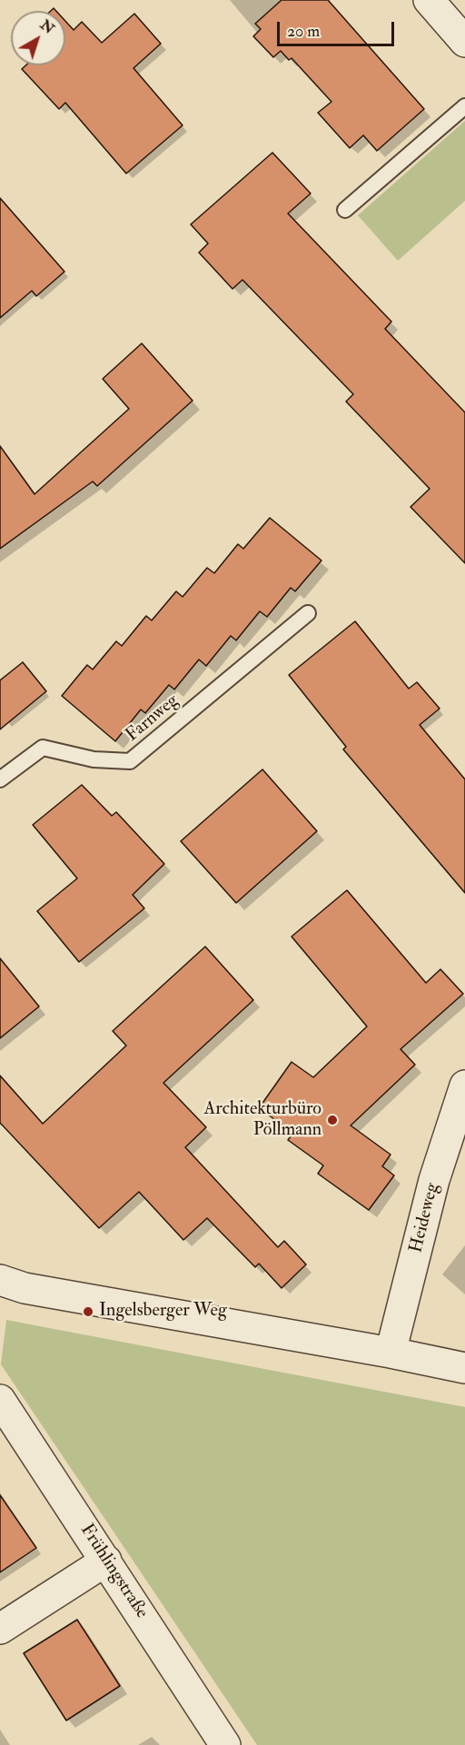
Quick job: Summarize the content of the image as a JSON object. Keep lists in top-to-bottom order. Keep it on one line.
{"streets":{"street":["Heideweg","Frühlingstraße"],"lane":["Farnweg"]},"places":["Architekturbüro Pöllmann","Ingelsberger Weg"],"scale_bar":"20 m","north":"top right"}
